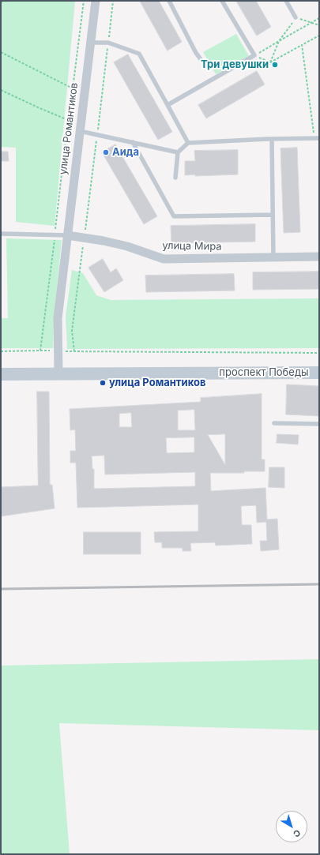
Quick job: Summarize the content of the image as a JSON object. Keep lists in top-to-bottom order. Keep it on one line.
{"streets":{"main road":["проспект Победы"],"street":["улица Романтиков","улица Мира"]},"crossings":[["улица Романтиков","улица Мира"],["улица Романтиков","проспект Победы"]],"places":["Три девушки","Аида","улица Романтиков"],"north":"bottom right"}
